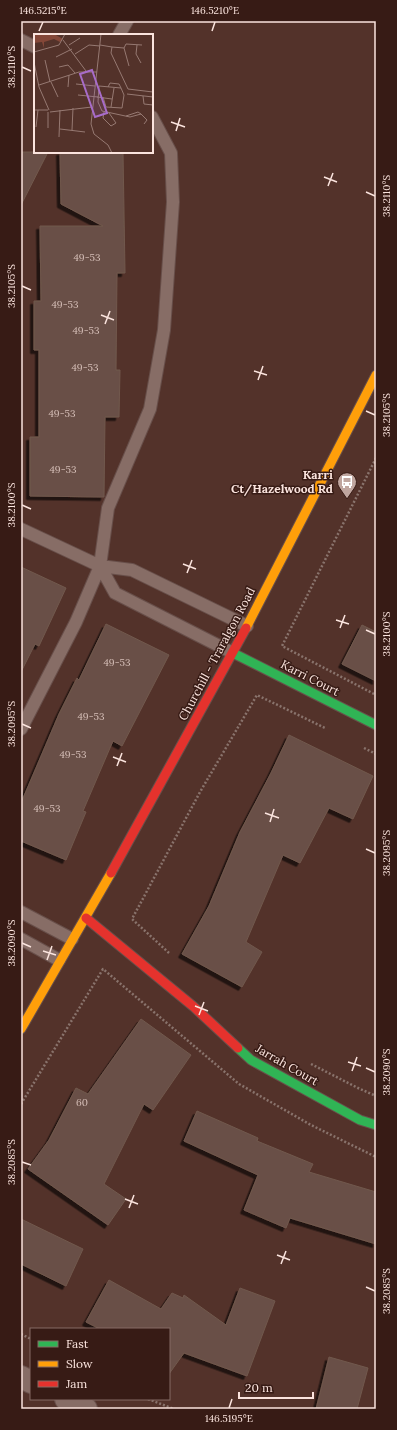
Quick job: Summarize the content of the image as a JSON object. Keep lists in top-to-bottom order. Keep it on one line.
{"streets":{"main road":["Churchill - Traralgon Road","Karri Court","Jarrah Court"]},"crossings":[["Churchill - Traralgon Road","Karri Court"],["Churchill - Traralgon Road","Jarrah Court"]],"places":{"bus stop":["Karri Ct/Hazelwood Rd"]},"house_numbers":["49-53","49-53","49-53","49-53","49-53","49-53","49-53","49-53","49-53","49-53","60"],"legend":["Fast","Slow","Jam"],"scale_bar":"20 m","coordinates":["146.5215°E","146.5210°E","38.2110°S","38.2105°S","38.2100°S","38.2095°S","38.2090°S","38.2085°S","146.5195°E"]}
